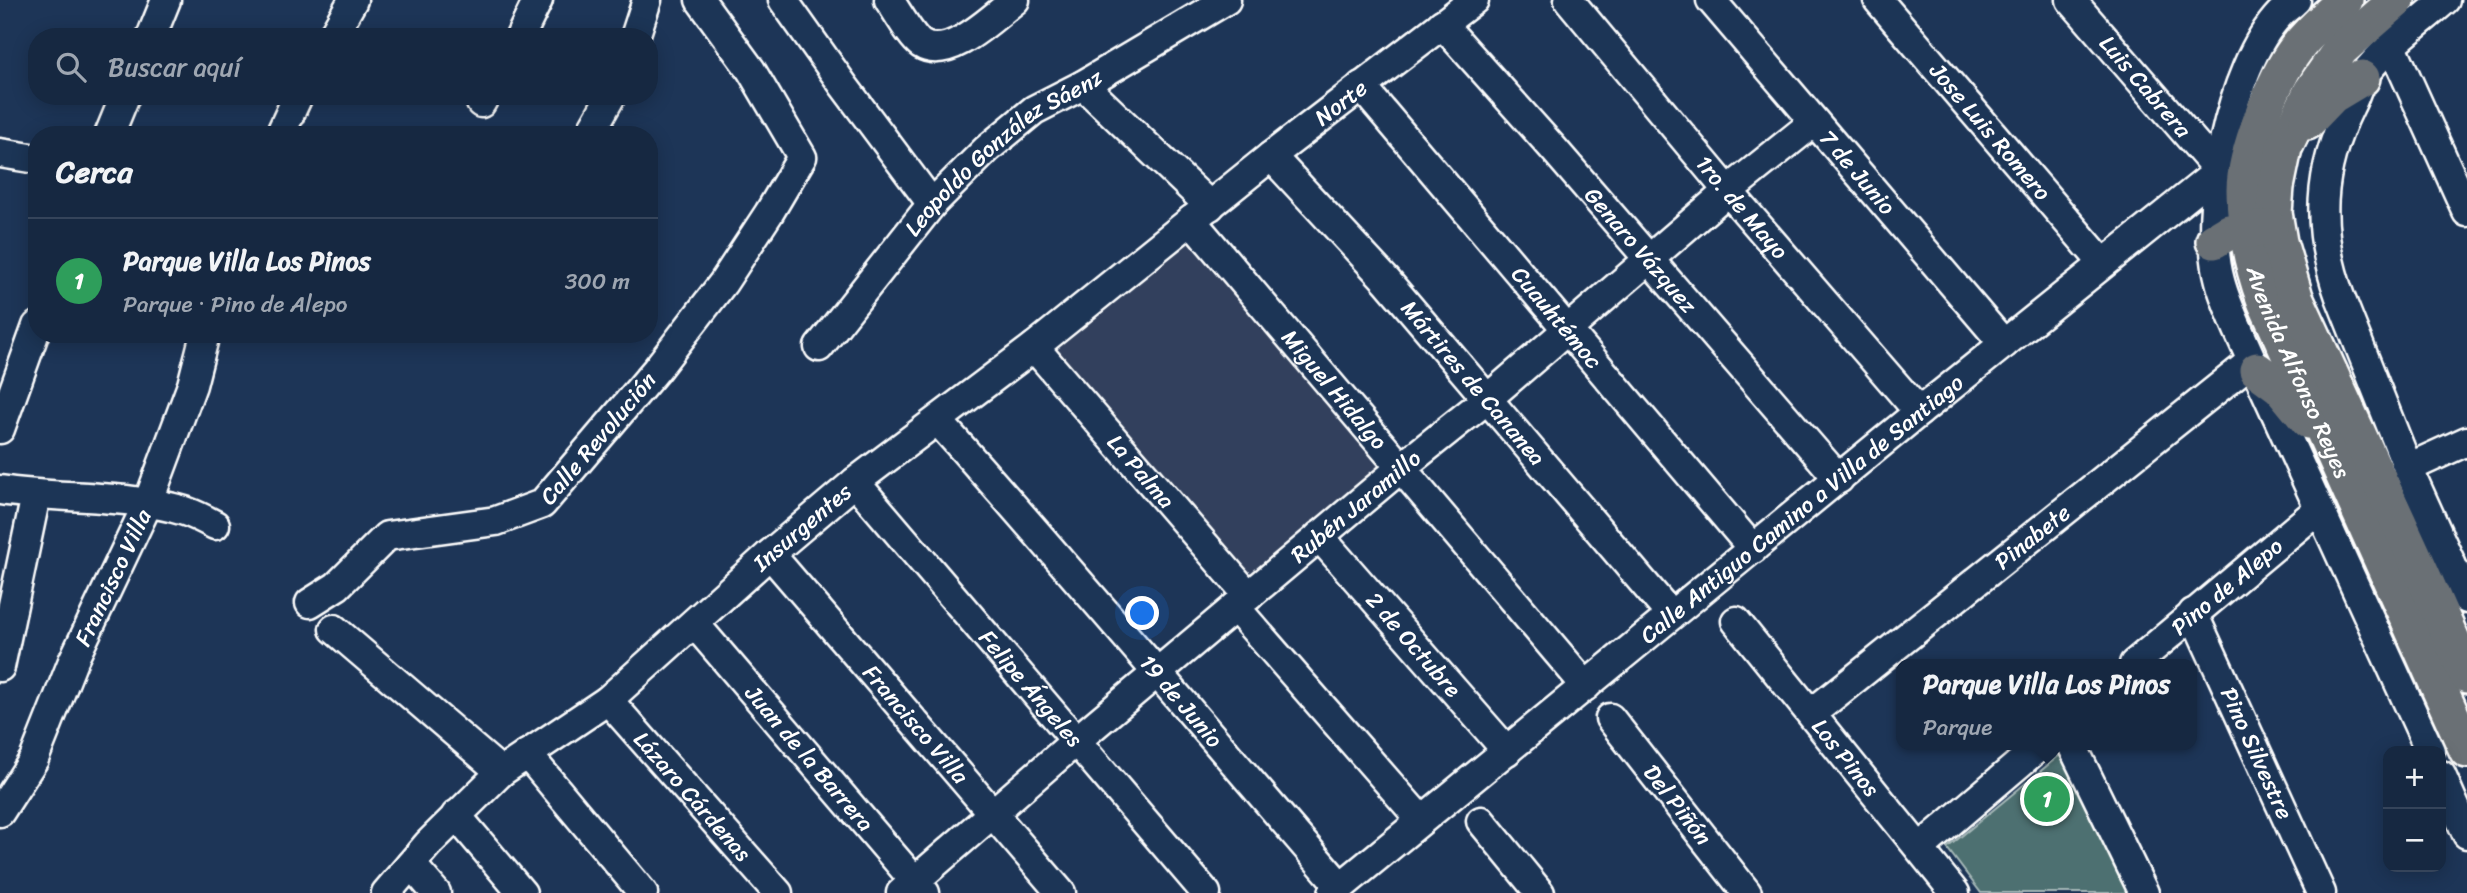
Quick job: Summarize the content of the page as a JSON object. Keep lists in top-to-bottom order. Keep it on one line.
{"streets":{"main road":["Avenida Alfonso Reyes"],"street":["Luis Cabrera","Norte","Jose Luis Romero","Leopoldo González Sáenz","7 de Junio","1ro. de Mayo","Genaro Vázquez","Cuauhtémoc","Mártires de Cananea","Miguel Hidalgo","Calle Revolución","La Palma","Rubén Jaramillo","Calle Antiguo Camino a Villa de Santiago","Insurgentes","Pinabete","Francisco Villa","Pino de Alepo","2 de Octubre","Felipe Ángeles","19 de Junio","Pino Silvestre","Los Pinos","Juan de la Barrera","Lázaro Cárdenas","Del Piñón"]},"crossings":[["Luis Cabrera","Avenida Alfonso Reyes"],["Luis Cabrera","Calle Antiguo Camino a Villa de Santiago"],["Norte","Genaro Vázquez"],["Norte","Cuauhtémoc"],["Norte","Mártires de Cananea"],["Norte","Miguel Hidalgo"],["Norte","Insurgentes"],["Jose Luis Romero","Calle Antiguo Camino a Villa de Santiago"],["Leopoldo González Sáenz","Miguel Hidalgo"],["7 de Junio","Rubén Jaramillo"],["7 de Junio","Calle Antiguo Camino a Villa de Santiago"],["1ro. de Mayo","Rubén Jaramillo"],["1ro. de Mayo","Calle Antiguo Camino a Villa de Santiago"],["Genaro Vázquez","Rubén Jaramillo"],["Genaro Vázquez","Calle Antiguo Camino a Villa de Santiago"],["Cuauhtémoc","Rubén Jaramillo"],["Cuauhtémoc","Calle Antiguo Camino a Villa de Santiago"],["Avenida Alfonso Reyes","Calle Antiguo Camino a Villa de Santiago"],["Mártires de Cananea","Rubén Jaramillo"],["Mártires de Cananea","Calle Antiguo Camino a Villa de Santiago"],["Miguel Hidalgo","Rubén Jaramillo"],["Miguel Hidalgo","Calle Antiguo Camino a Villa de Santiago"],["Miguel Hidalgo","Insurgentes"],["La Palma","Rubén Jaramillo"],["La Palma","Calle Antiguo Camino a Villa de Santiago"],["La Palma","Insurgentes"],["Rubén Jaramillo","Francisco Villa"],["Rubén Jaramillo","2 de Octubre"],["Rubén Jaramillo","Felipe Ángeles"],["Rubén Jaramillo","19 de Junio"],["Rubén Jaramillo","Juan de la Barrera"],["Calle Antiguo Camino a Villa de Santiago","2 de Octubre"],["Calle Antiguo Camino a Villa de Santiago","19 de Junio"],["Insurgentes","Francisco Villa"],["Insurgentes","Felipe Ángeles"],["Insurgentes","19 de Junio"],["Insurgentes","Juan de la Barrera"],["Insurgentes","Lázaro Cárdenas"],["Pinabete","Los Pinos"],["Pino de Alepo","Pino Silvestre"]],"page":{"search":"Buscar aquí","heading":"Cerca","list":[{"mark":"1","name":"Parque Villa Los Pinos","note":"Parque · Pino de Alepo","value":"300 m"}],"popup":["Parque Villa Los Pinos","Parque"],"map_buttons":["+","−"],"pins":"1"}}
